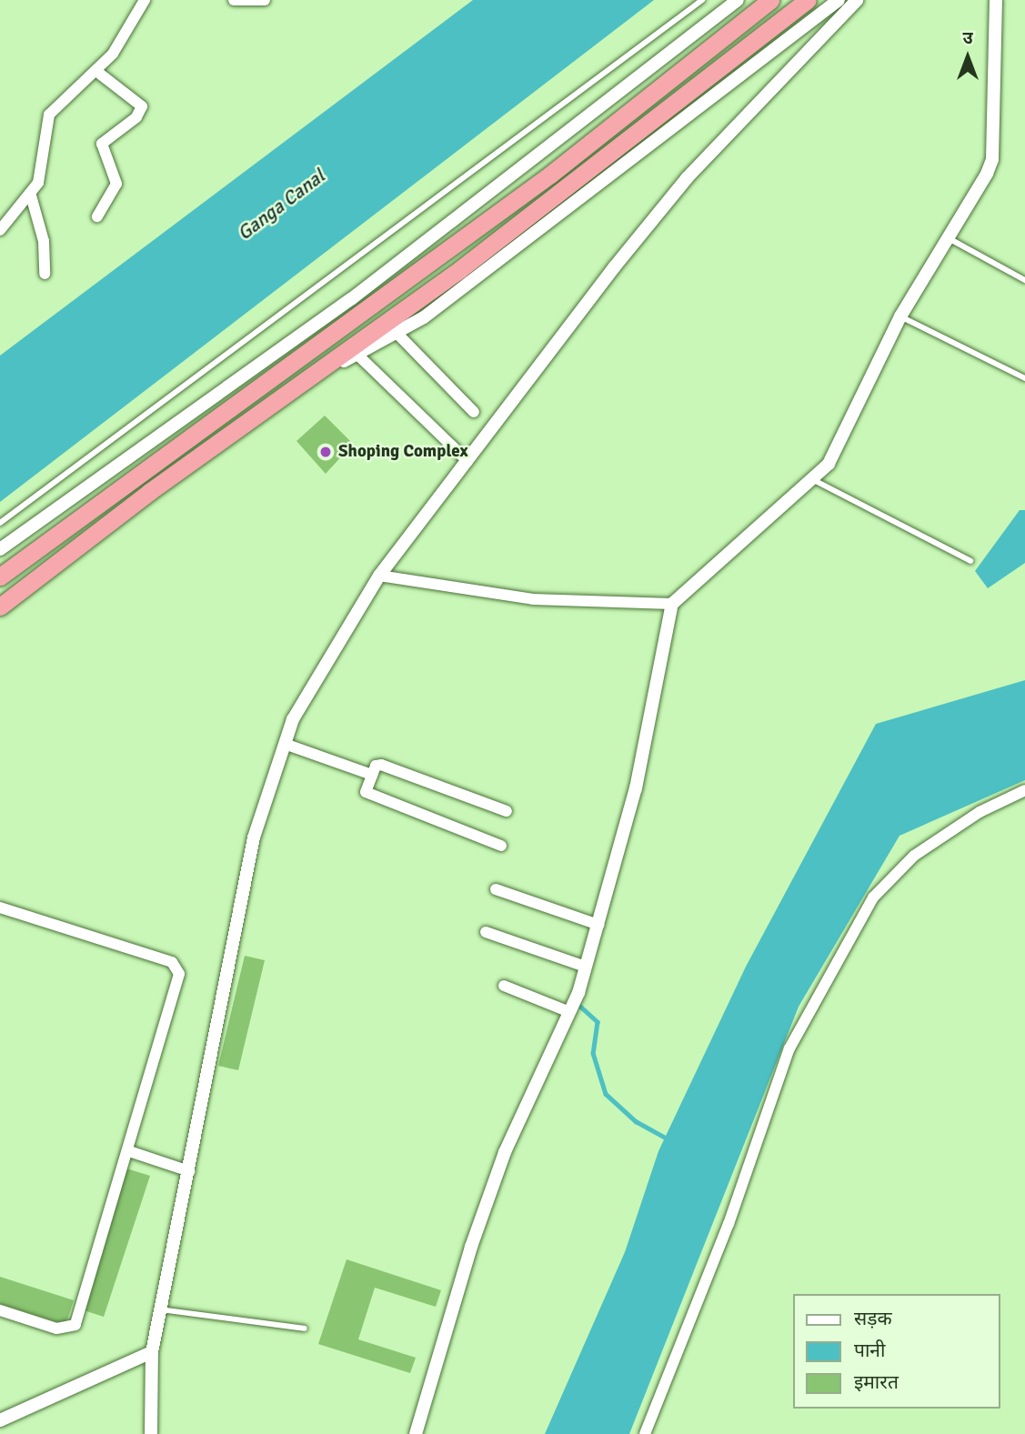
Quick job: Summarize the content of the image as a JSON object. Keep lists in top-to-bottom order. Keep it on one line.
{"water":["Ganga Canal"],"places":["Shoping Complex"],"legend":["सड़क","पानी","इमारत"],"north":"top"}
